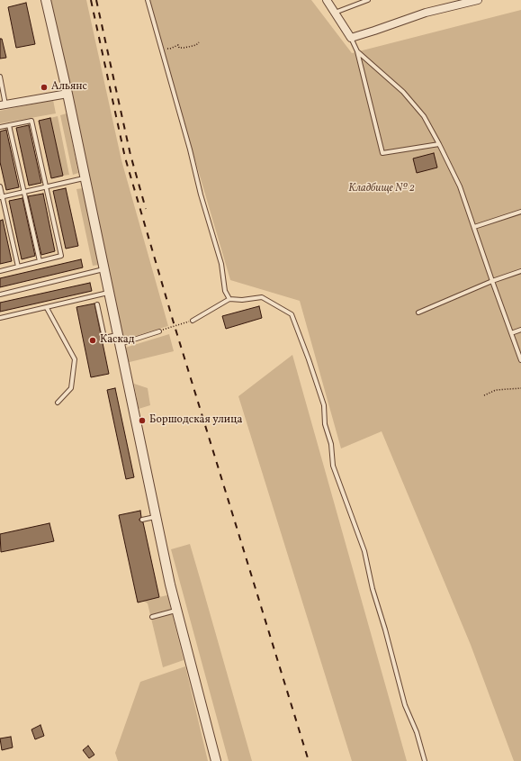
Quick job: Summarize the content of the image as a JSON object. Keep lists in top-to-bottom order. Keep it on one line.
{"parks":["Кладбище № 2"],"places":["Альянс","Каскад","Боршодская улица"]}
